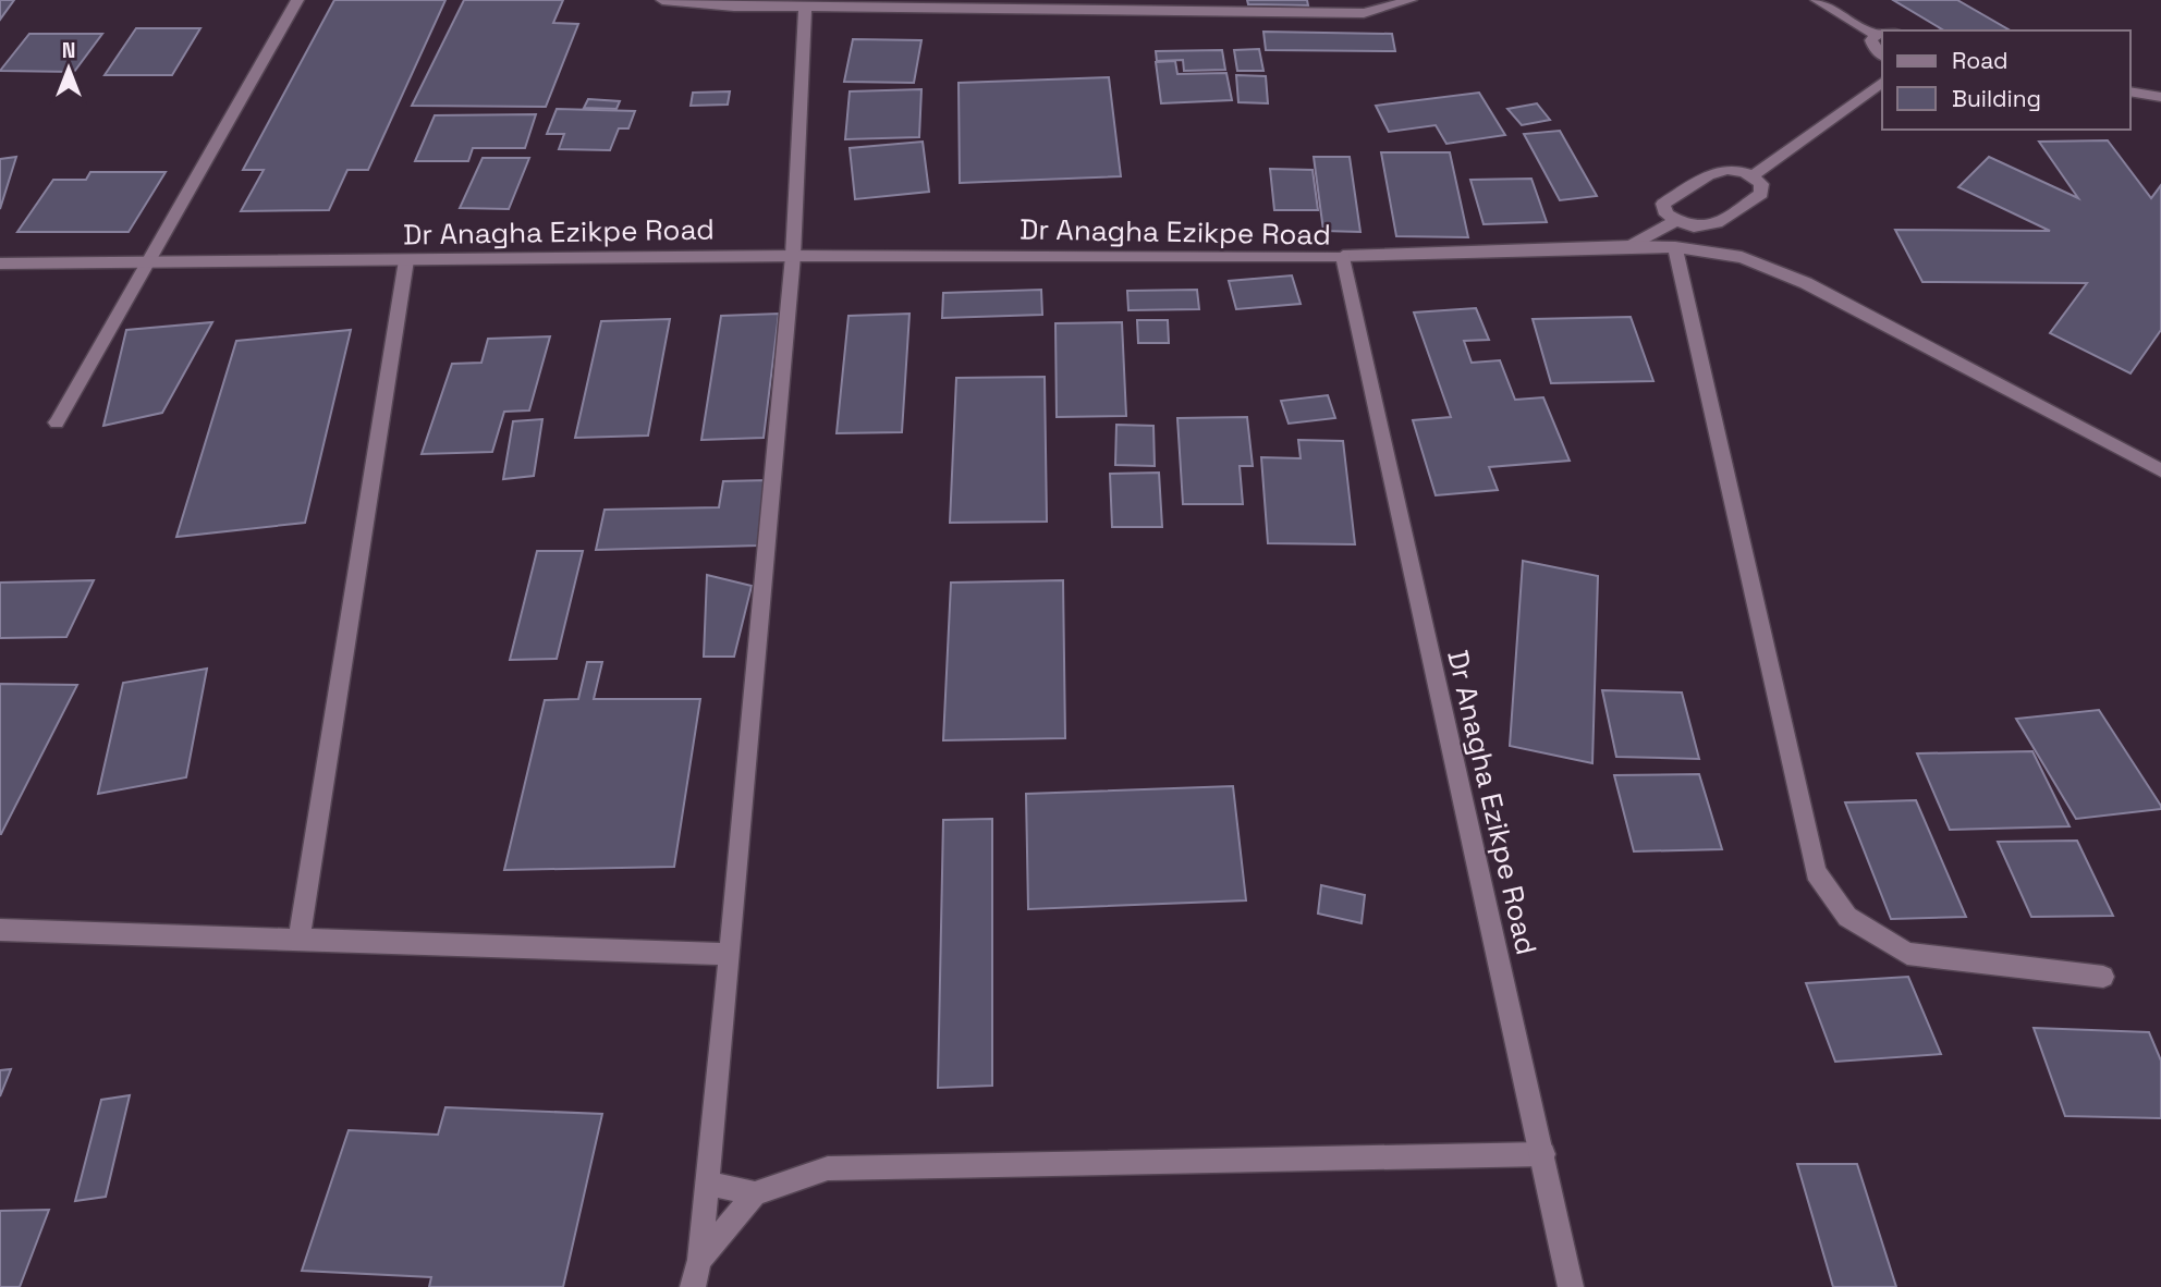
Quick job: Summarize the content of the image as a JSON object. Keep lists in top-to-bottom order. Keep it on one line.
{"streets":{"street":["Dr Anagha Ezikpe Road"]},"legend":["Road","Building"],"north":"top"}
